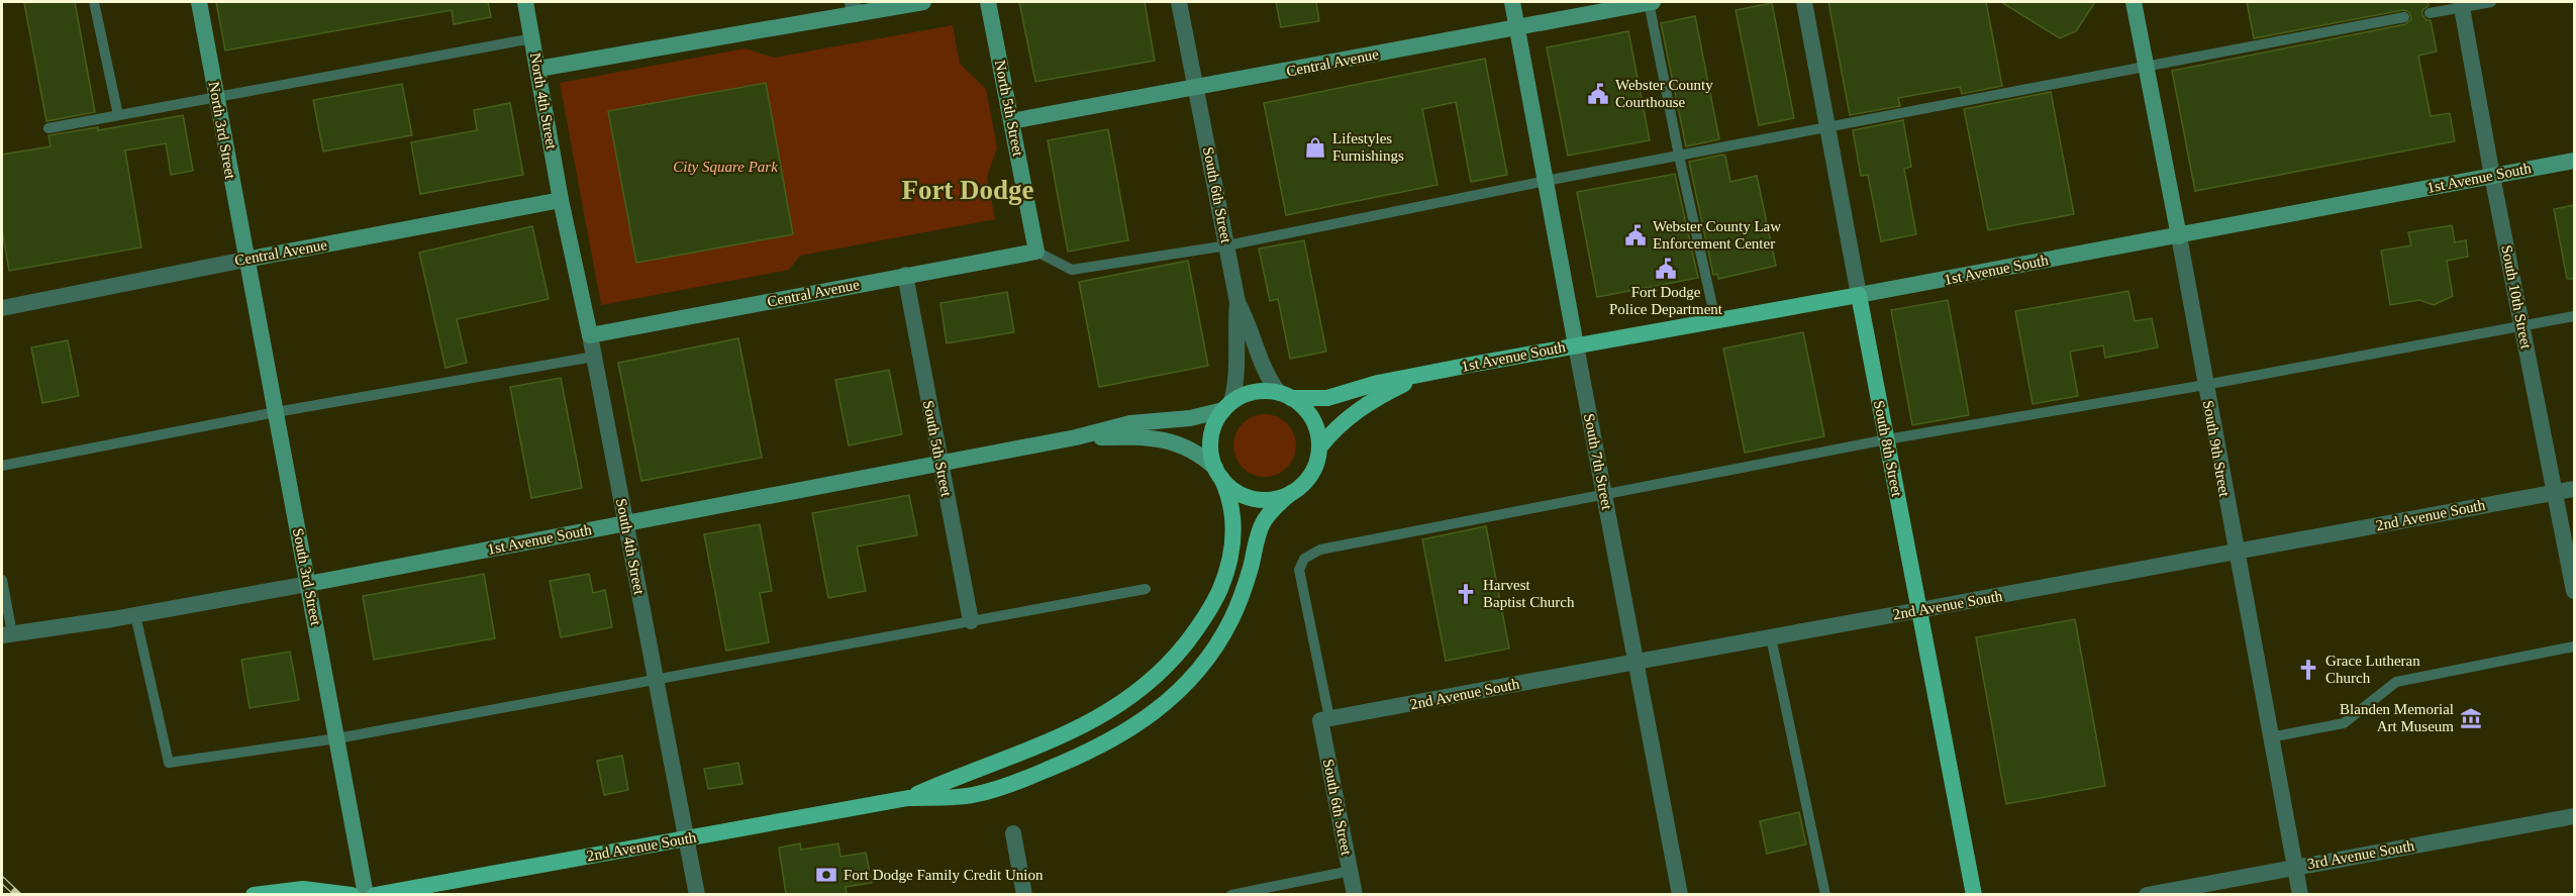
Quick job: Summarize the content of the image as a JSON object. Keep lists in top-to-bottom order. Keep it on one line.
{"streets":{"main road":["Central Avenue","North 4th Street","North 5th Street","North 3rd Street","1st Avenue South","South 8th Street","South 9th Street","South 7th Street","2nd Avenue South","South 4th Street","South 3rd Street"],"street":["South 6th Street","South 10th Street","South 5th Street","3rd Avenue South"]},"crossings":[["Central Avenue","North 4th Street"],["Central Avenue","North 5th Street"],["Central Avenue","North 3rd Street"],["Central Avenue","South 6th Street"],["Central Avenue","South 5th Street"],["Central Avenue","South 7th Street"],["Central Avenue","South 4th Street"],["Central Avenue","South 3rd Street"],["North 4th Street","South 4th Street"],["North 3rd Street","South 3rd Street"],["1st Avenue South","South 6th Street"],["1st Avenue South","South 10th Street"],["1st Avenue South","South 5th Street"],["1st Avenue South","South 8th Street"],["1st Avenue South","South 9th Street"],["1st Avenue South","South 7th Street"],["1st Avenue South","2nd Avenue South"],["1st Avenue South","South 4th Street"],["1st Avenue South","South 3rd Street"],["South 6th Street","2nd Avenue South"],["South 10th Street","2nd Avenue South"],["South 8th Street","2nd Avenue South"],["South 9th Street","2nd Avenue South"],["South 9th Street","3rd Avenue South"],["South 7th Street","2nd Avenue South"],["2nd Avenue South","South 4th Street"]],"districts":["Fort Dodge"],"parks":["City Square Park"],"places":{"public building":["Webster County Courthouse","Webster County Law Enforcement Center","Fort Dodge Police Department"],"shop":["Lifestyles Furnishings"],"church":["Harvest Baptist Church","Grace Lutheran Church"],"museum":["Blanden Memorial Art Museum"],"bank":["Fort Dodge Family Credit Union"]}}
